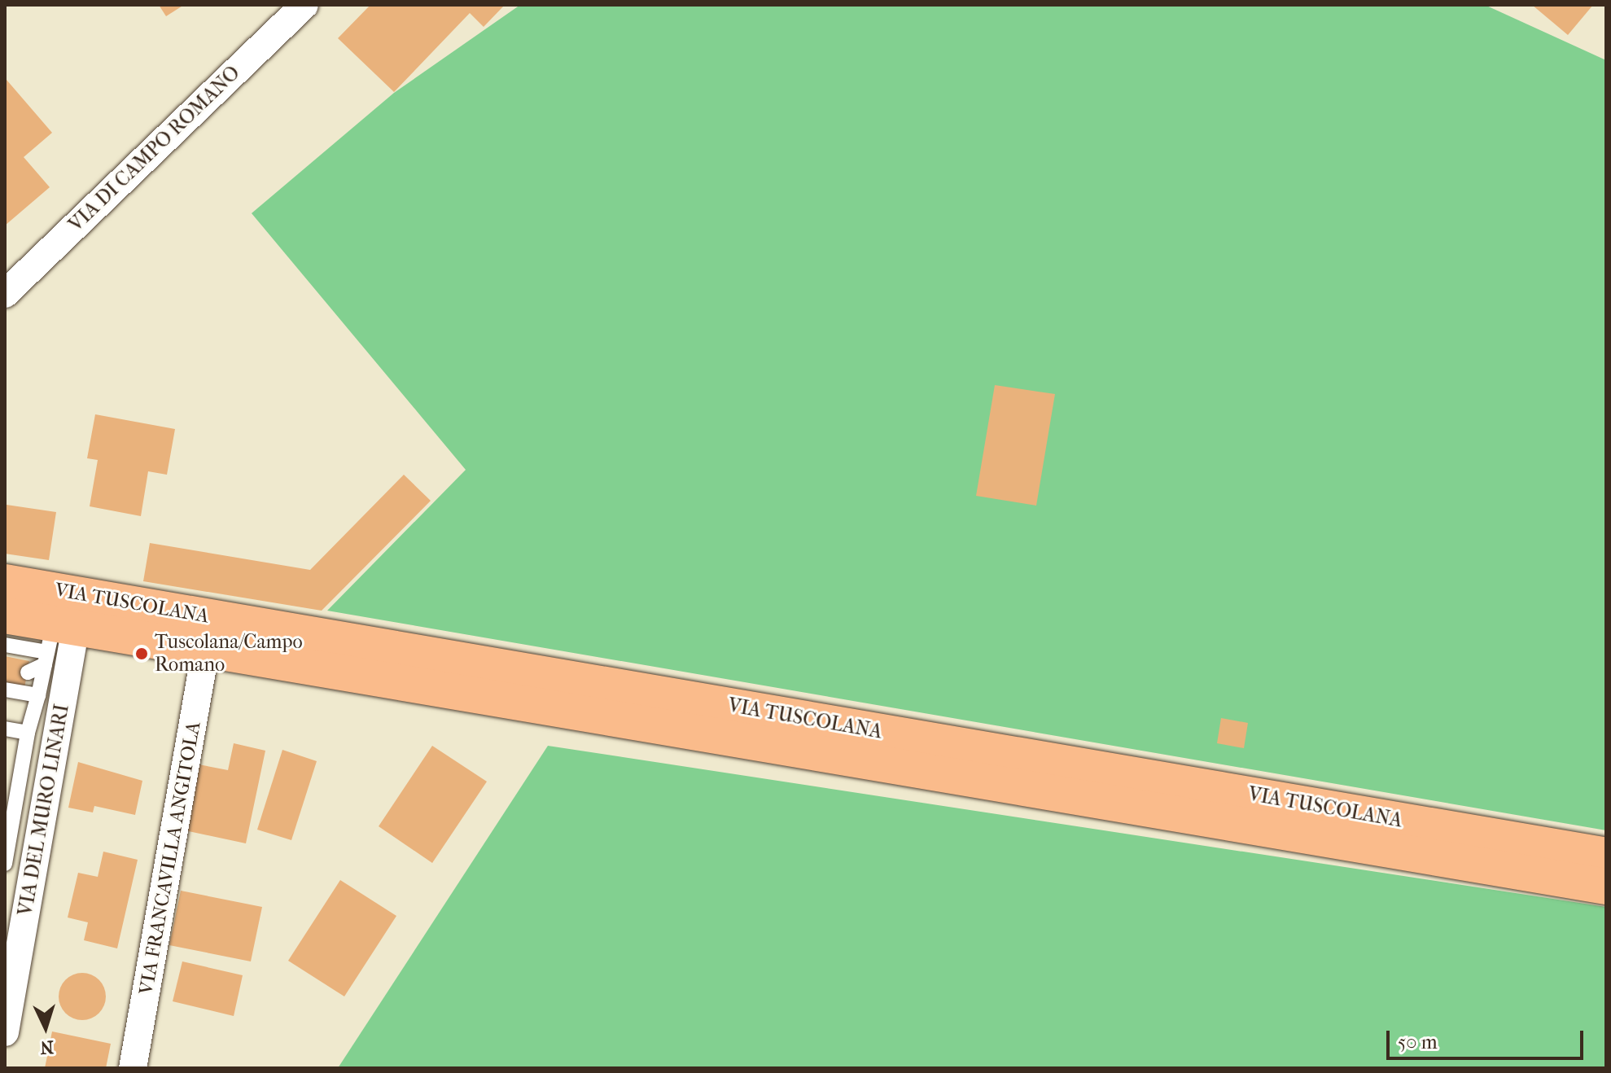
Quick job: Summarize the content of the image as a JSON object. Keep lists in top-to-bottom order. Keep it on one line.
{"streets":{"main road":["VIA TUSCOLANA"],"street":["VIA DI CAMPO ROMANO","VIA DEL MURO LINARI","VIA FRANCAVILLA ANGITOLA"]},"crossings":[["VIA TUSCOLANA","VIA DEL MURO LINARI"],["VIA TUSCOLANA","VIA FRANCAVILLA ANGITOLA"]],"places":["Tuscolana/Campo Romano"],"scale_bar":"50 m","north":"bottom"}
